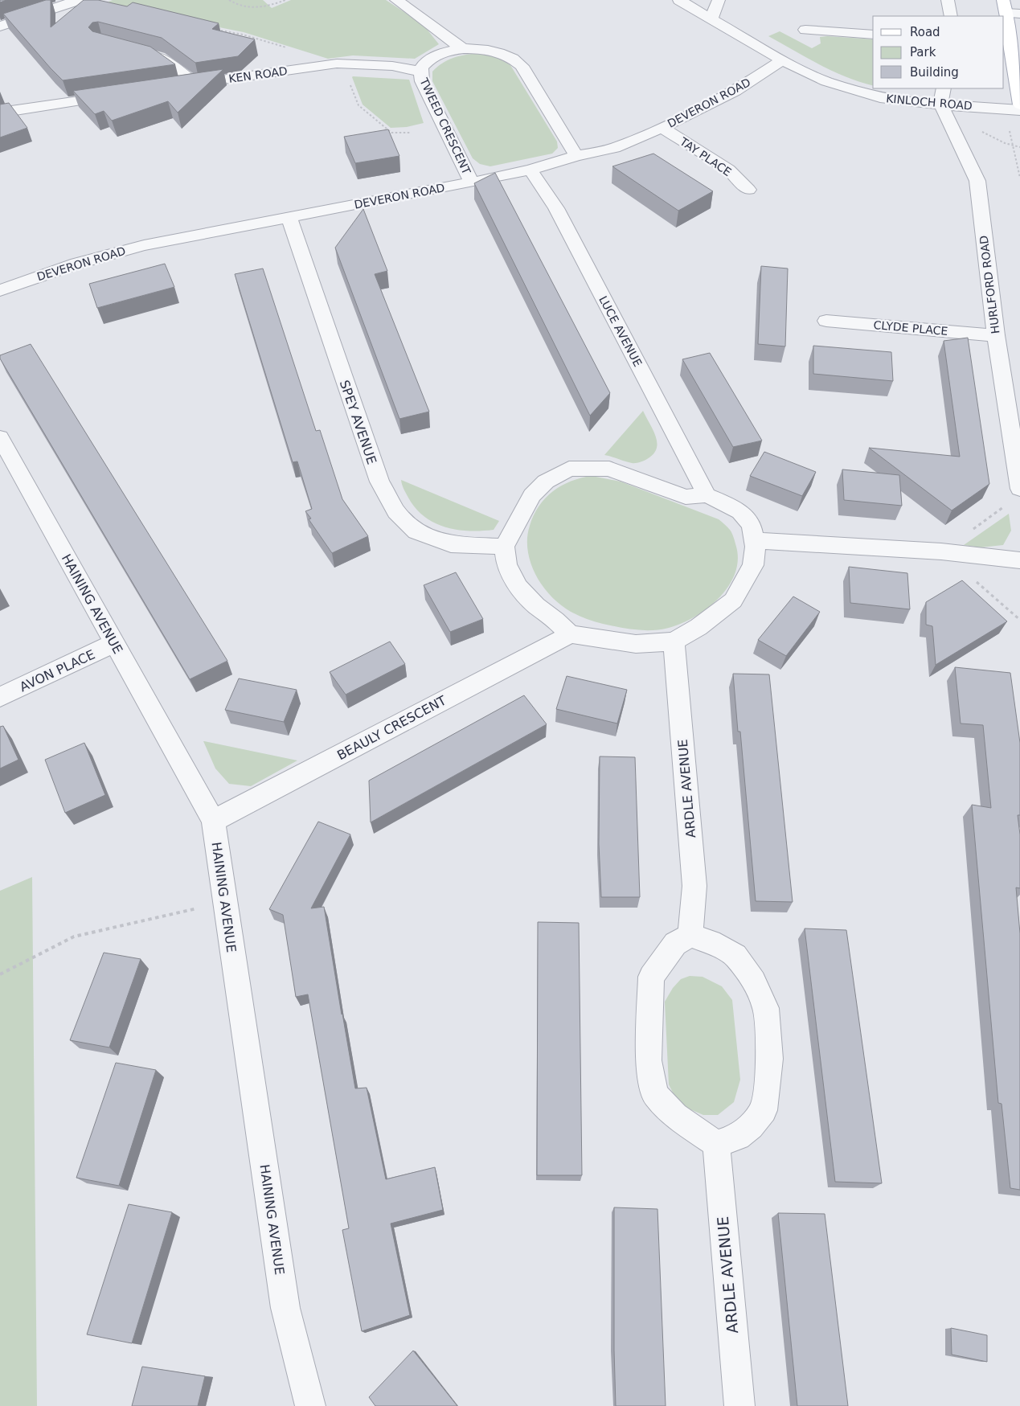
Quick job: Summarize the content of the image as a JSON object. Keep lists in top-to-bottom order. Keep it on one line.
{"streets":{"street":["KEN ROAD","KINLOCH ROAD","DEVERON ROAD","TWEED CRESCENT","TAY PLACE","HURLFORD ROAD","CLYDE PLACE","LUCE AVENUE","SPEY AVENUE","HAINING AVENUE","AVON PLACE","BEAULY CRESCENT","ARDLE AVENUE"]},"crossings":[["KEN ROAD","TWEED CRESCENT"],["KINLOCH ROAD","DEVERON ROAD"],["KINLOCH ROAD","HURLFORD ROAD"],["DEVERON ROAD","TWEED CRESCENT"],["DEVERON ROAD","TAY PLACE"],["DEVERON ROAD","LUCE AVENUE"],["DEVERON ROAD","SPEY AVENUE"],["HURLFORD ROAD","CLYDE PLACE"],["HAINING AVENUE","AVON PLACE"],["HAINING AVENUE","BEAULY CRESCENT"]],"legend":["Road","Park","Building"]}
